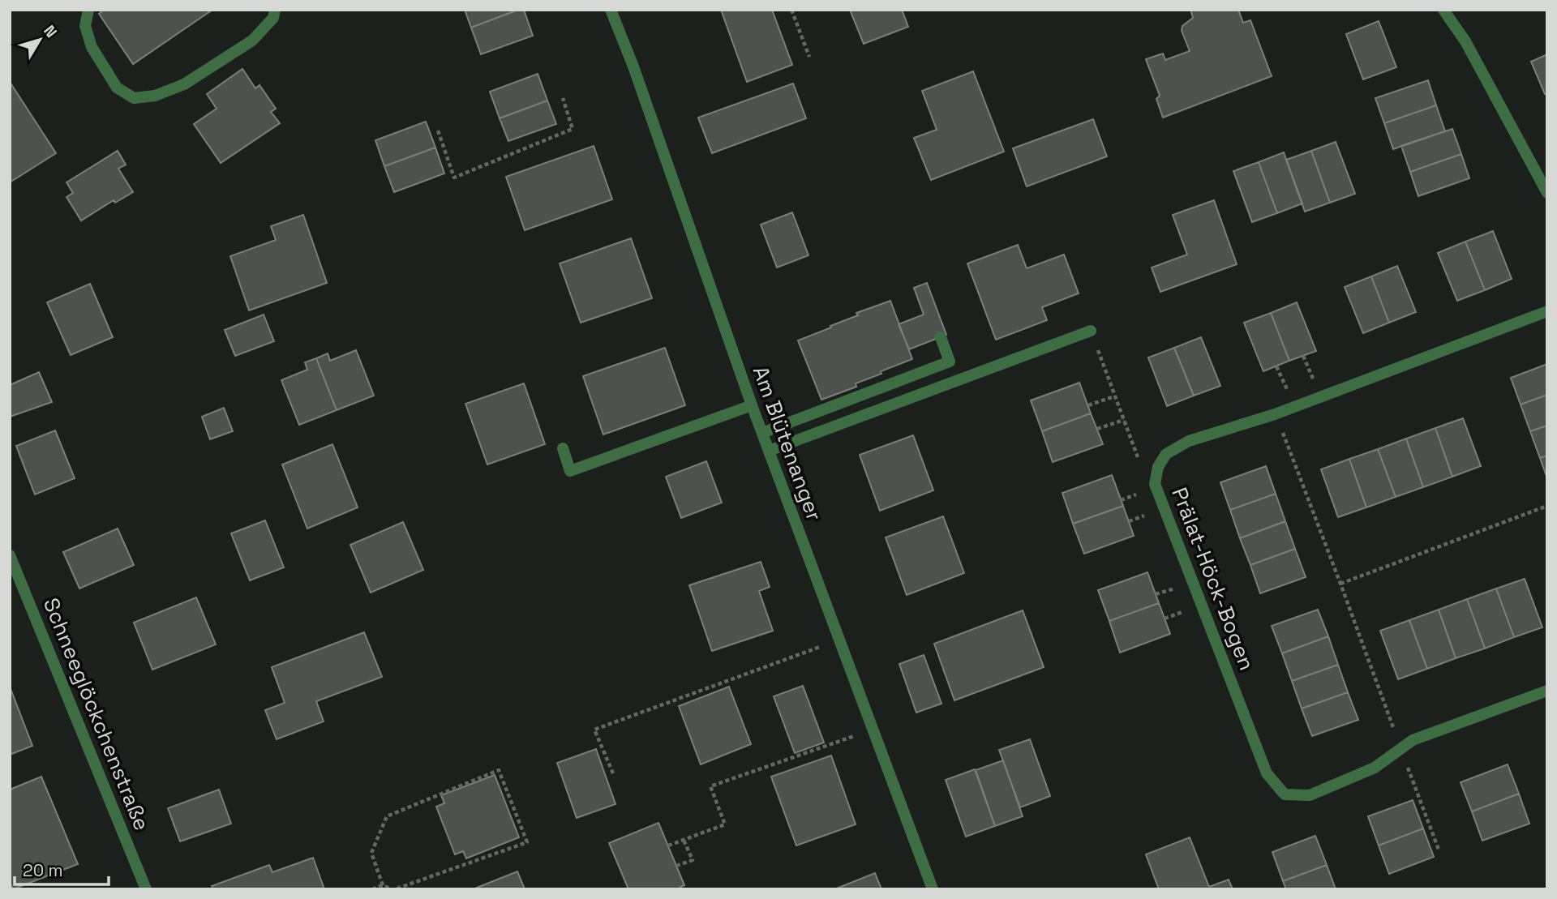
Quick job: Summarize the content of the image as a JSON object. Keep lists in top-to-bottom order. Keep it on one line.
{"streets":{"street":["Am Blütenanger","Prälat-Höck-Bogen","Schneeglöckchenstraße"]},"scale_bar":"20 m","north":"top right"}
